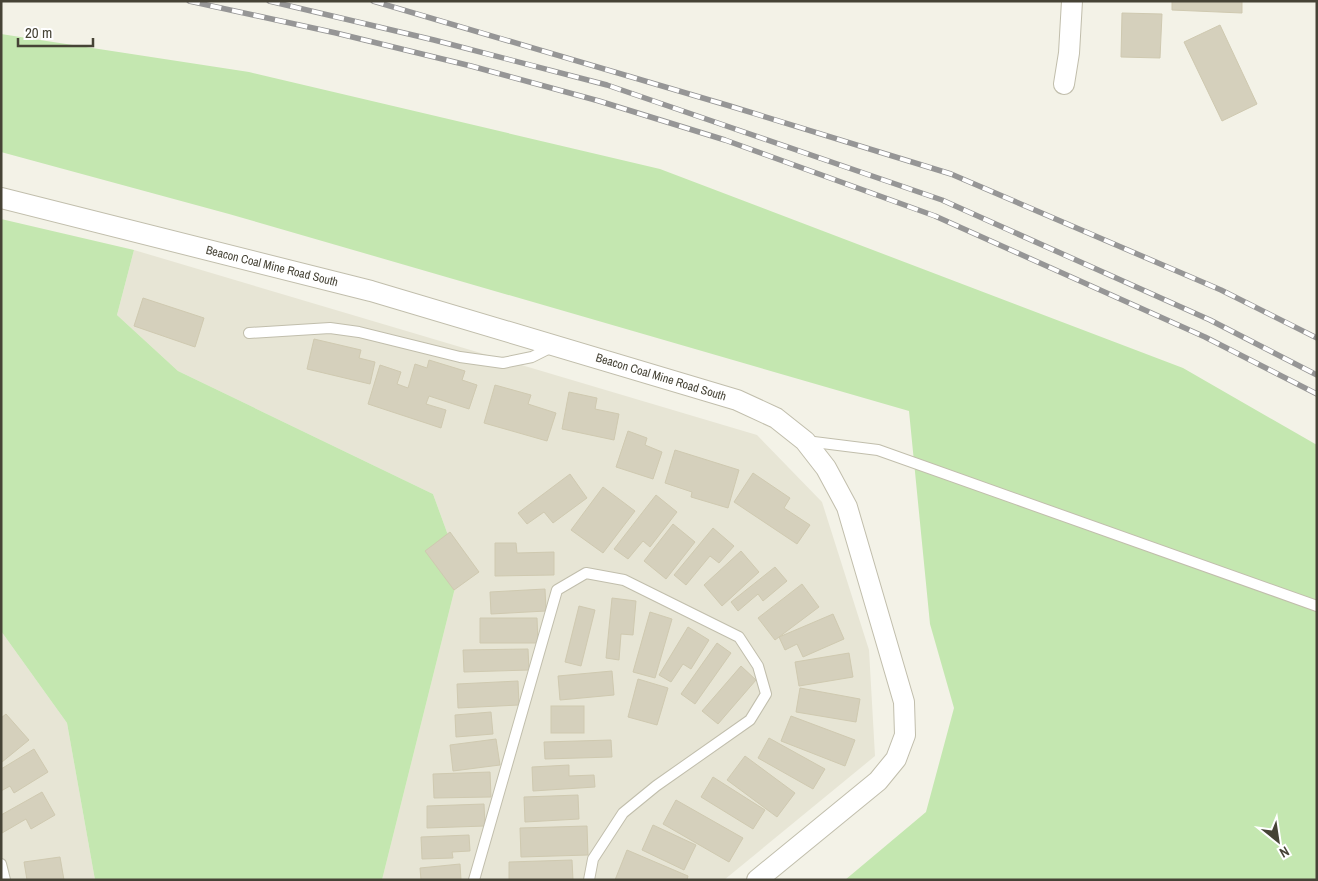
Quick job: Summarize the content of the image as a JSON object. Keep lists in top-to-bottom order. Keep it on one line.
{"streets":{"street":["Beacon Coal Mine Road South"]},"scale_bar":"20 m","north":"bottom right"}
